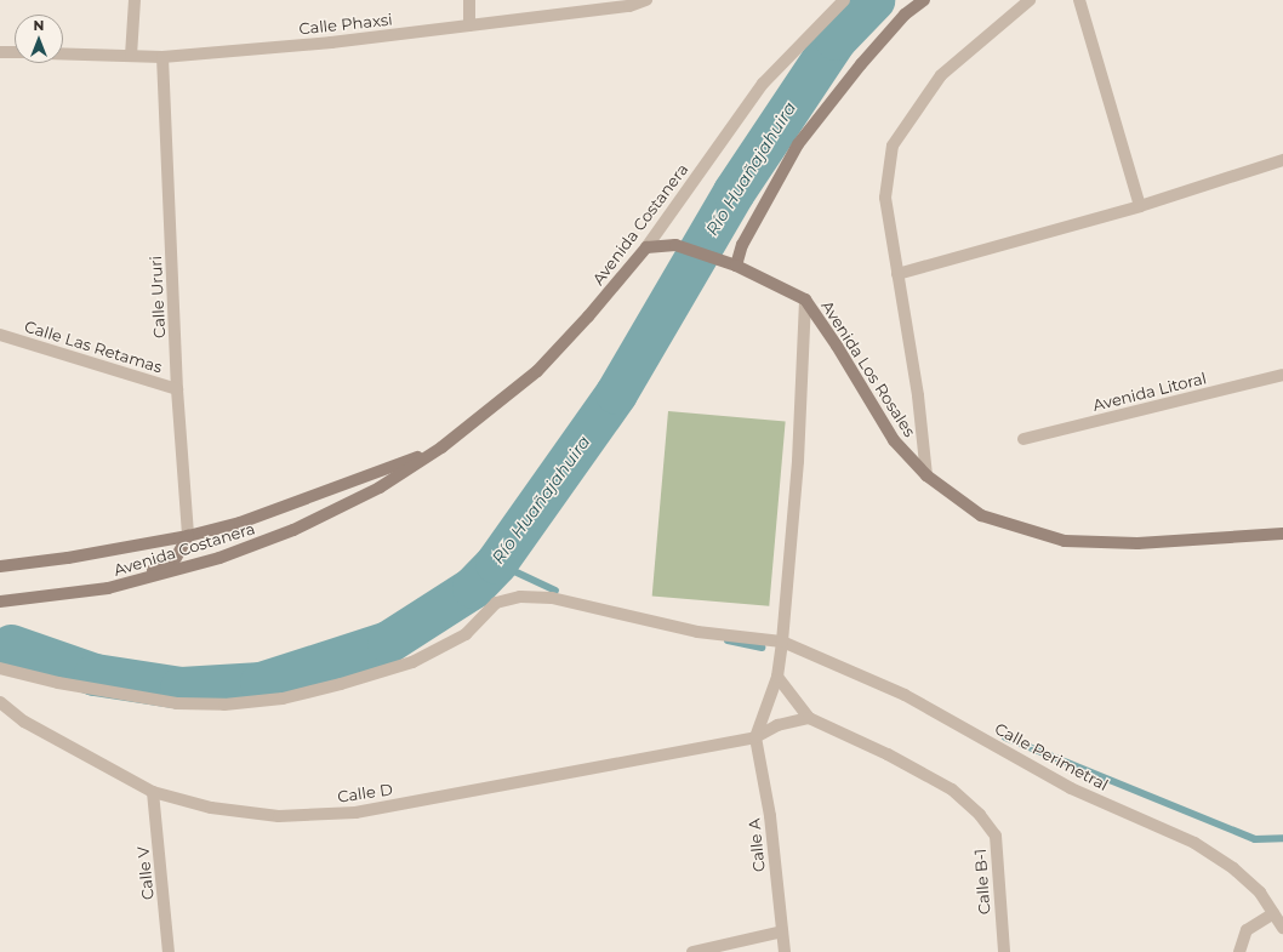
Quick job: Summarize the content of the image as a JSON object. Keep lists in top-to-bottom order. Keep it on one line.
{"streets":{"main road":["Avenida Costanera","Avenida Los Rosales"],"street":["Calle Phaxsi","Calle Ururi","Calle Las Retamas","Avenida Litoral","Calle Perimetral","Calle D","Calle A","Calle V","Calle B-1"]},"crossings":[["Calle Phaxsi","Calle Ururi"],["Avenida Costanera","Calle Ururi"],["Avenida Costanera","Avenida Los Rosales"],["Calle Ururi","Calle Las Retamas"],["Calle D","Calle A"],["Calle D","Calle V"],["Calle D","Calle B-1"]],"water":["Río Huañajahuira"],"north":"top"}
